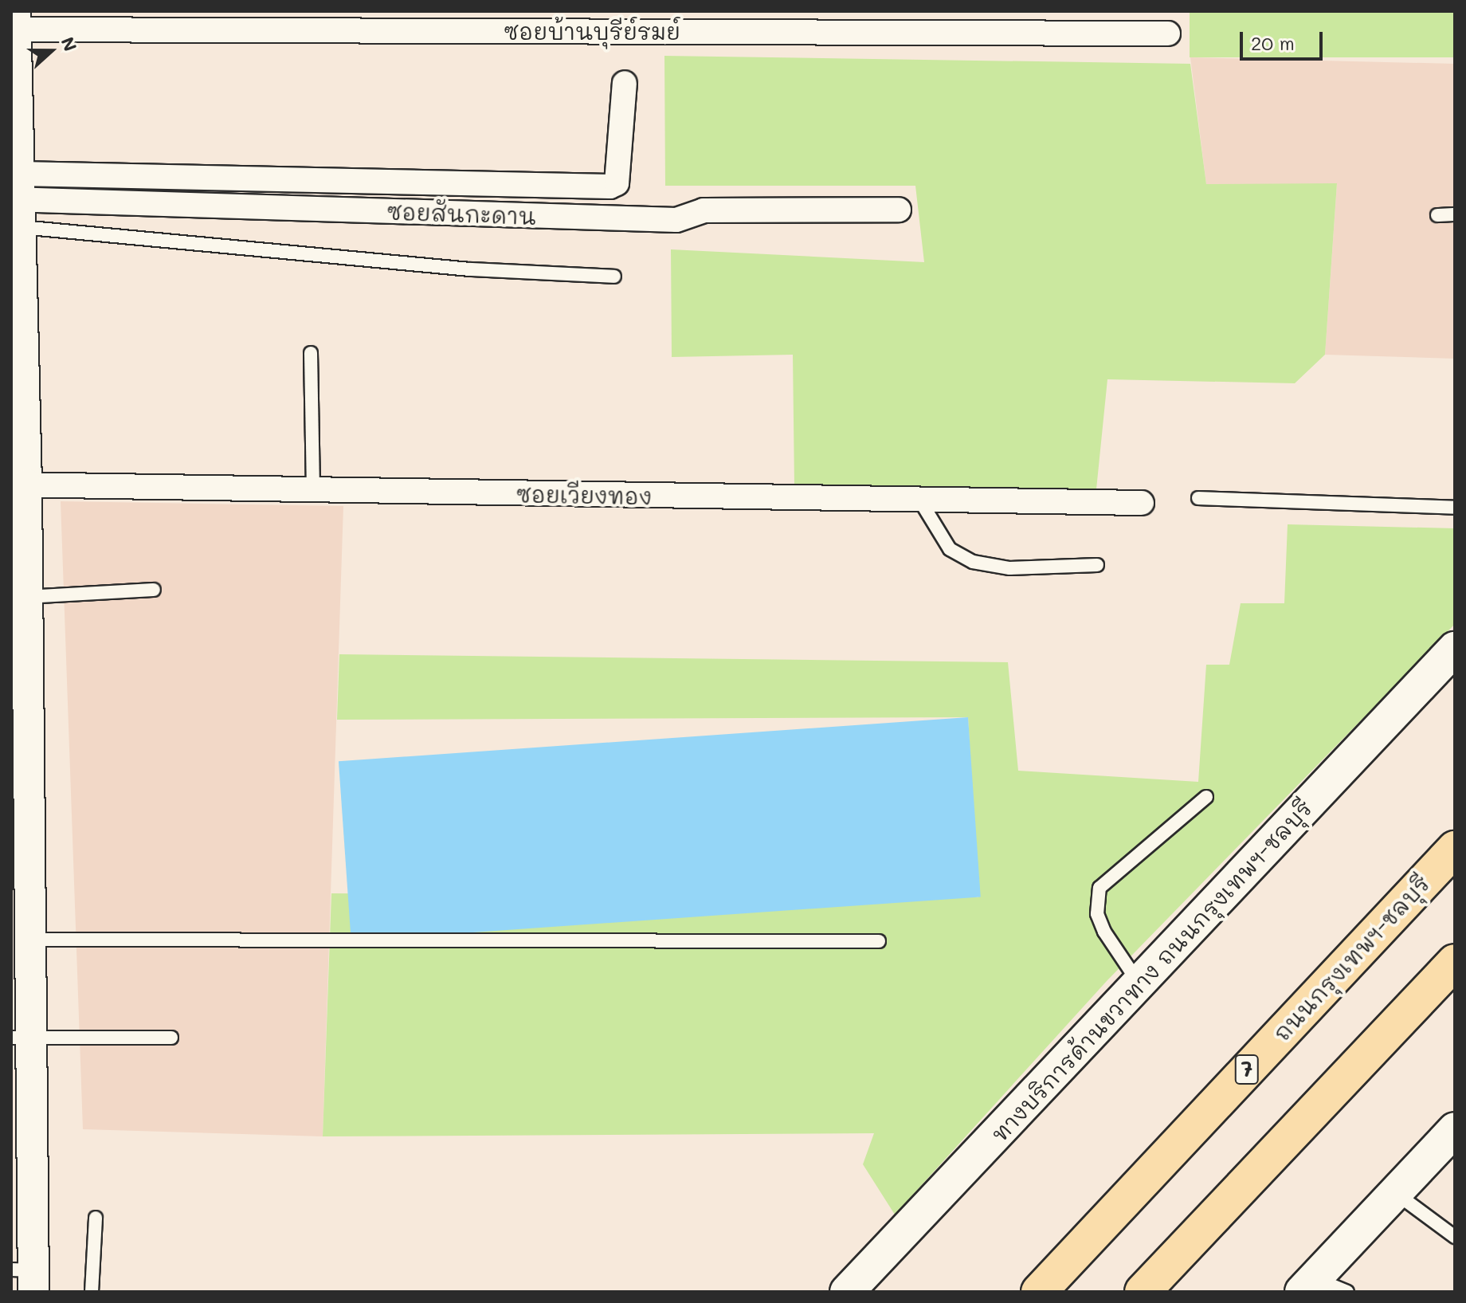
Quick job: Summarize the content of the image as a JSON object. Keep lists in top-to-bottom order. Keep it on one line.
{"streets":{"highway":["ถนนกรุงเทพฯ-ชลบุรี","7"],"main road":["ทางบริการด้านขวาทาง ถนนกรุงเทพฯ-ชลบุรี"],"street":["ซอยบ้านบุรีย์รมย์","ซอยสันกะดาน","ซอยเวียงทอง"]},"scale_bar":"20 m","north":"right"}
